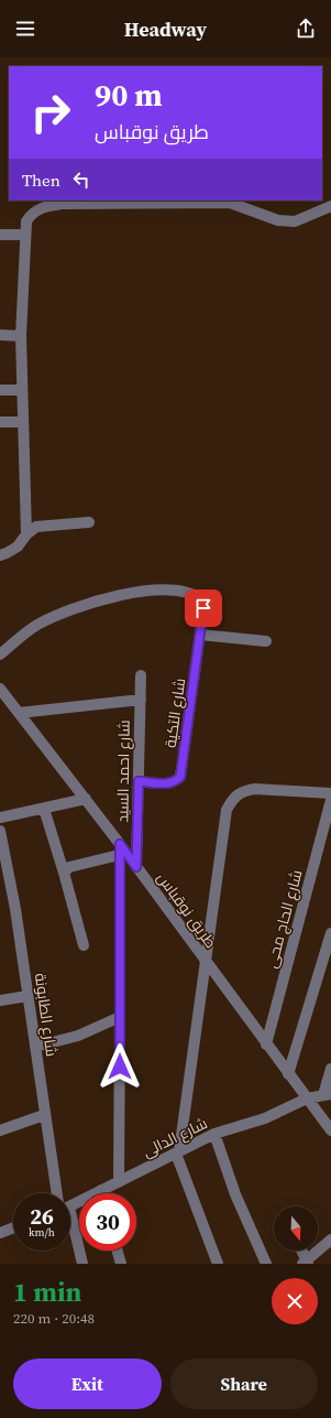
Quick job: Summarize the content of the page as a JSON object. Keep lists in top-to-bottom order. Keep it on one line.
{"streets":{"street":["شارع التكية","شارع احمد السيد","طريق نوقباس","شارع الحاج محى","شارع الطابونة","شارع الدالى"]},"crossings":[["شارع التكية","شارع احمد السيد"],["شارع احمد السيد","طريق نوقباس"],["طريق نوقباس","شارع الحاج محى"],["طريق نوقباس","شارع الدالى"]],"north":"bottom","page":{"header":"Headway","turn":["90 m","طريق نوقباس"],"then":"Then","speed":"26 km/h","limit":"30","heading":["1 min","220 m · 20:48"],"buttons":["Exit","Share"]}}
